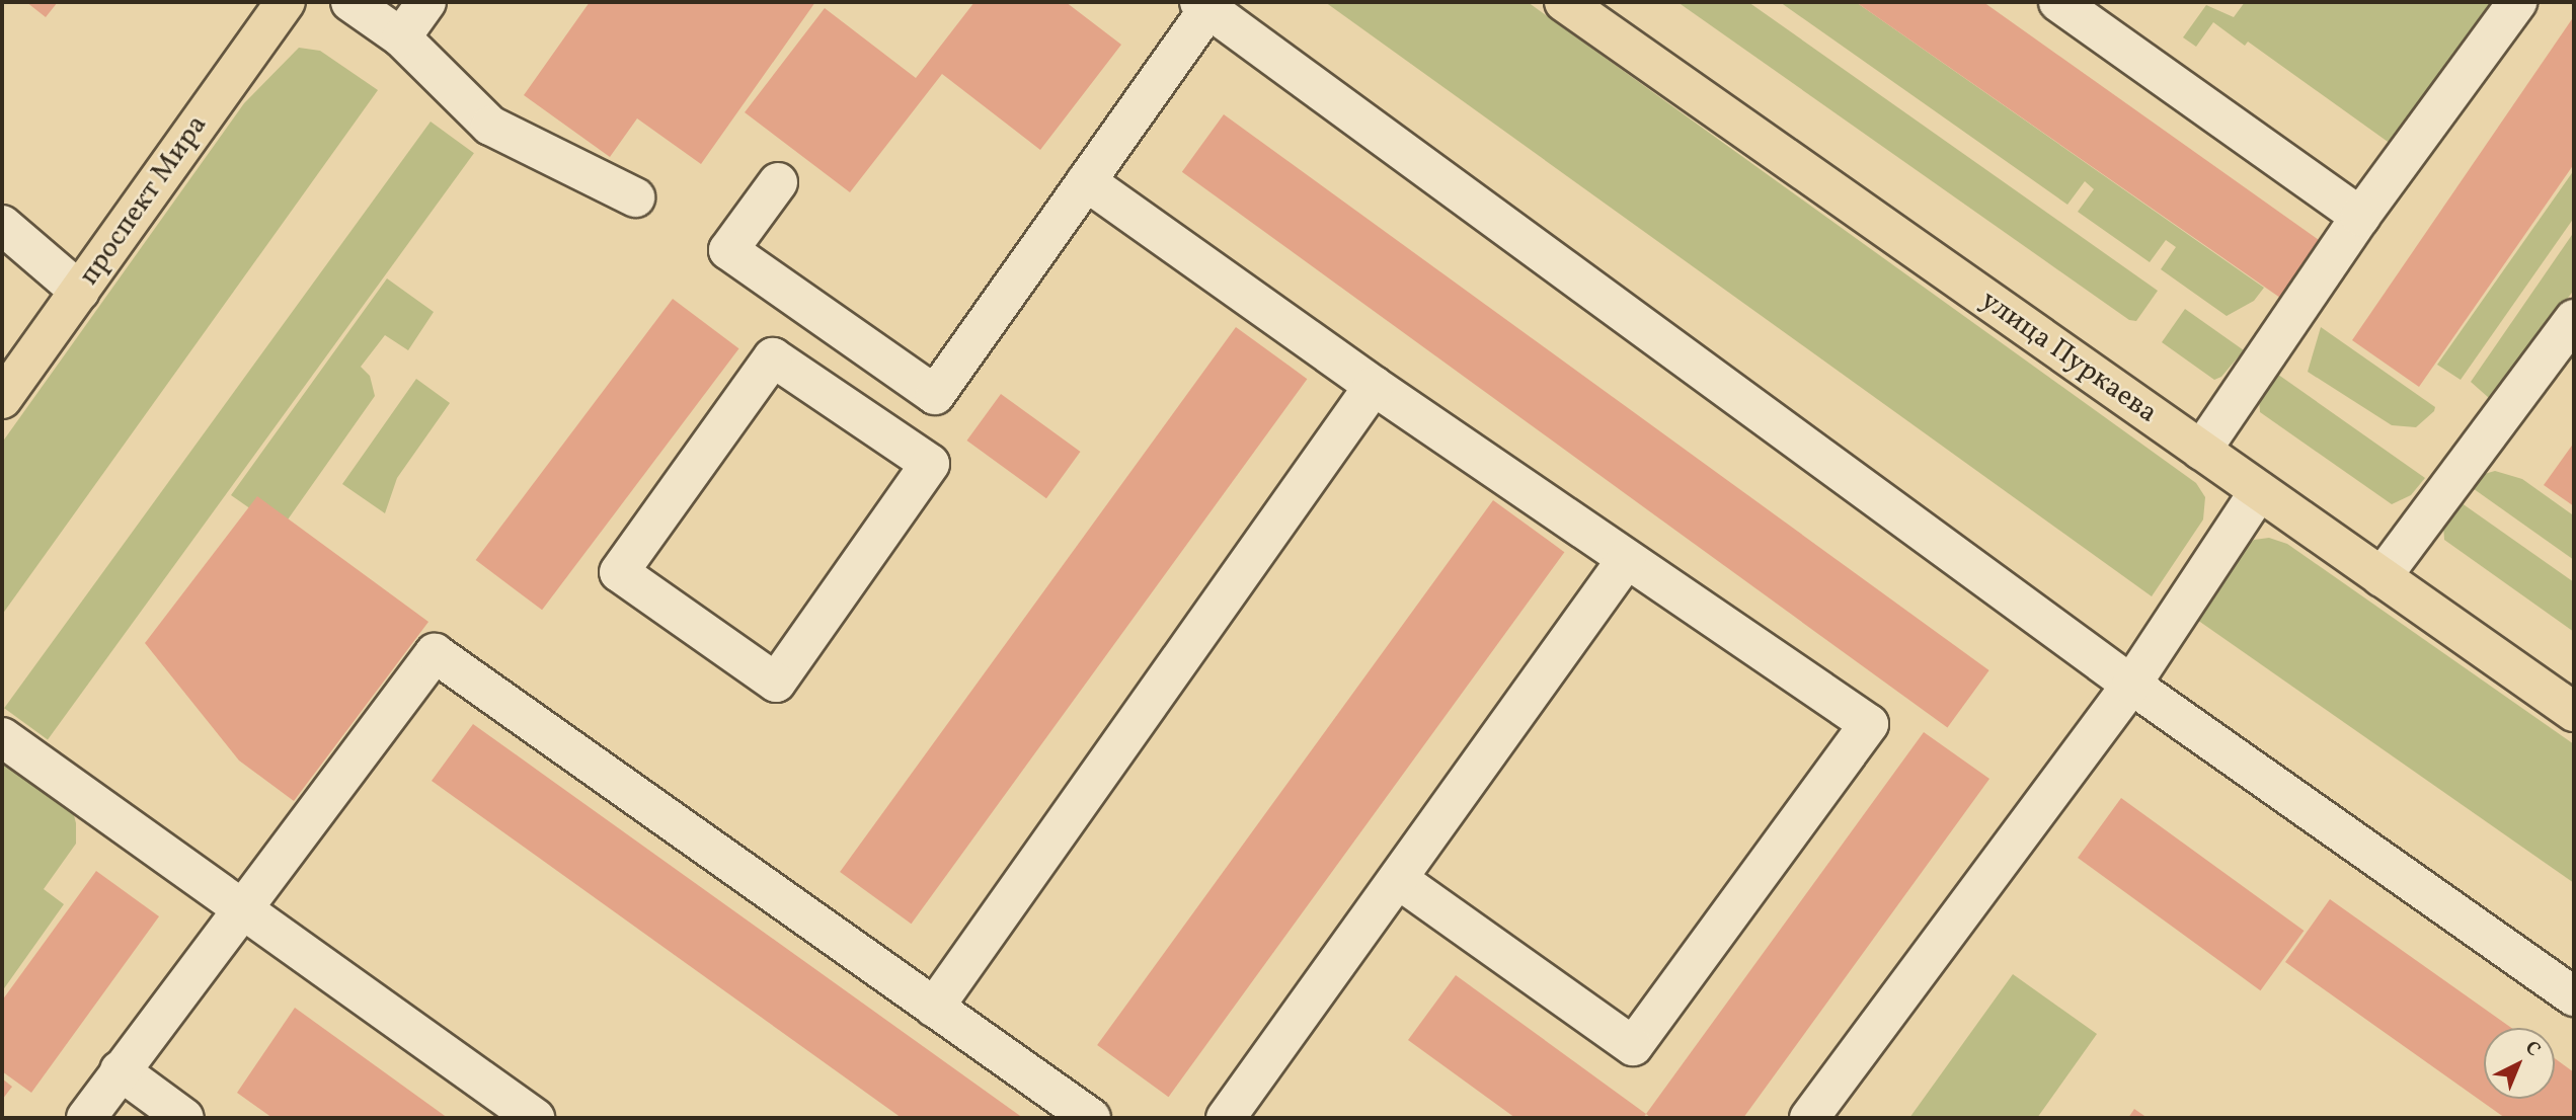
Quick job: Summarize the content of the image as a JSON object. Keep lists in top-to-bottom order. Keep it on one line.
{"streets":{"main road":["проспект Мира","улица Пуркаева"]},"north":"top right"}
